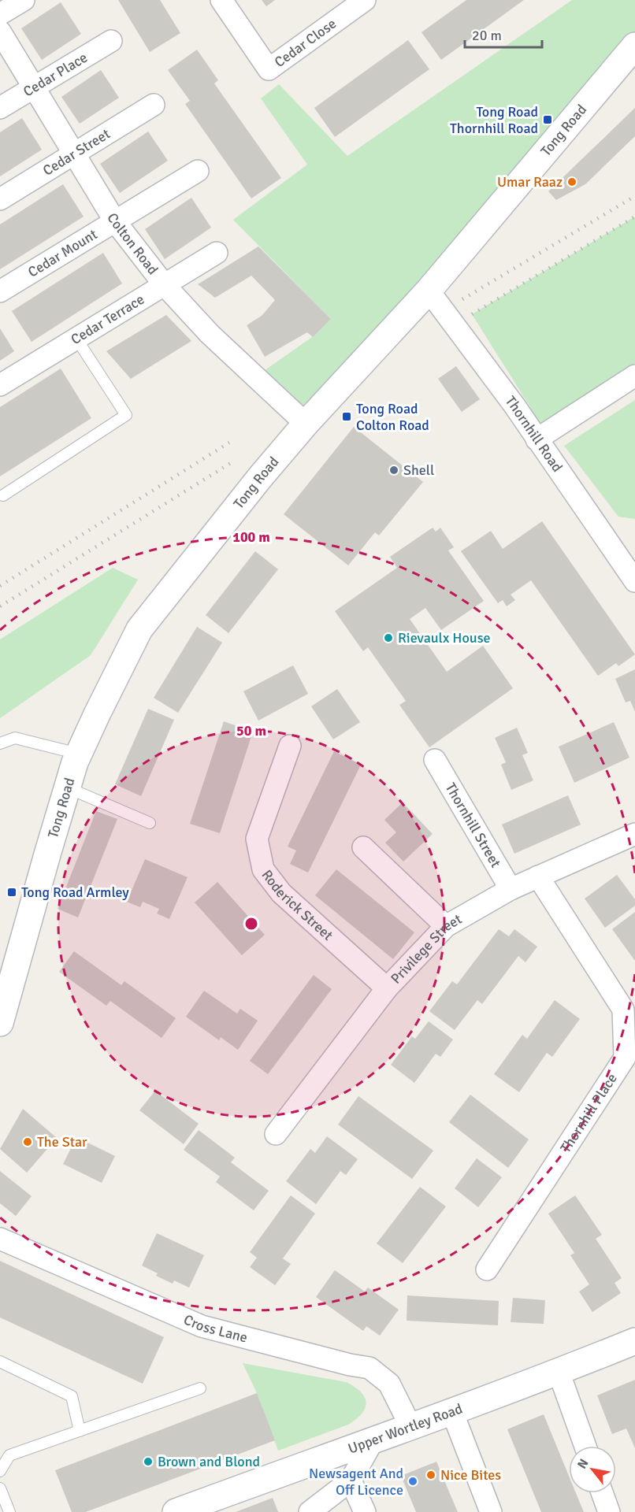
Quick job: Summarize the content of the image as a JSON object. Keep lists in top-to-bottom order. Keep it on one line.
{"streets":{"main road":["Tong Road","Upper Wortley Road"],"street":["Cedar Close","Cedar Place","Cedar Street","Colton Road","Cedar Mount","Cedar Terrace","Thornhill Road","Thornhill Street","Roderick Street","Privilege Street","Thornhill Place","Cross Lane"]},"crossings":[["Cedar Place","Colton Road"],["Tong Road","Colton Road"],["Tong Road","Thornhill Road"],["Cedar Street","Colton Road"],["Colton Road","Cedar Mount"],["Colton Road","Cedar Terrace"],["Thornhill Street","Privilege Street"],["Roderick Street","Privilege Street"],["Privilege Street","Thornhill Place"],["Cross Lane","Upper Wortley Road"]],"places":{"transit":["Tong Road Thornhill Road","Tong Road Colton Road","Tong Road Armley"],"other":["Umar Raaz","Shell","Rievaulx House","The Star","Brown and Blond","Nice Bites","Newsagent And Off Licence"]},"scale_bar":"20 m","north":"top left","rings":["100 m","50 m"]}
